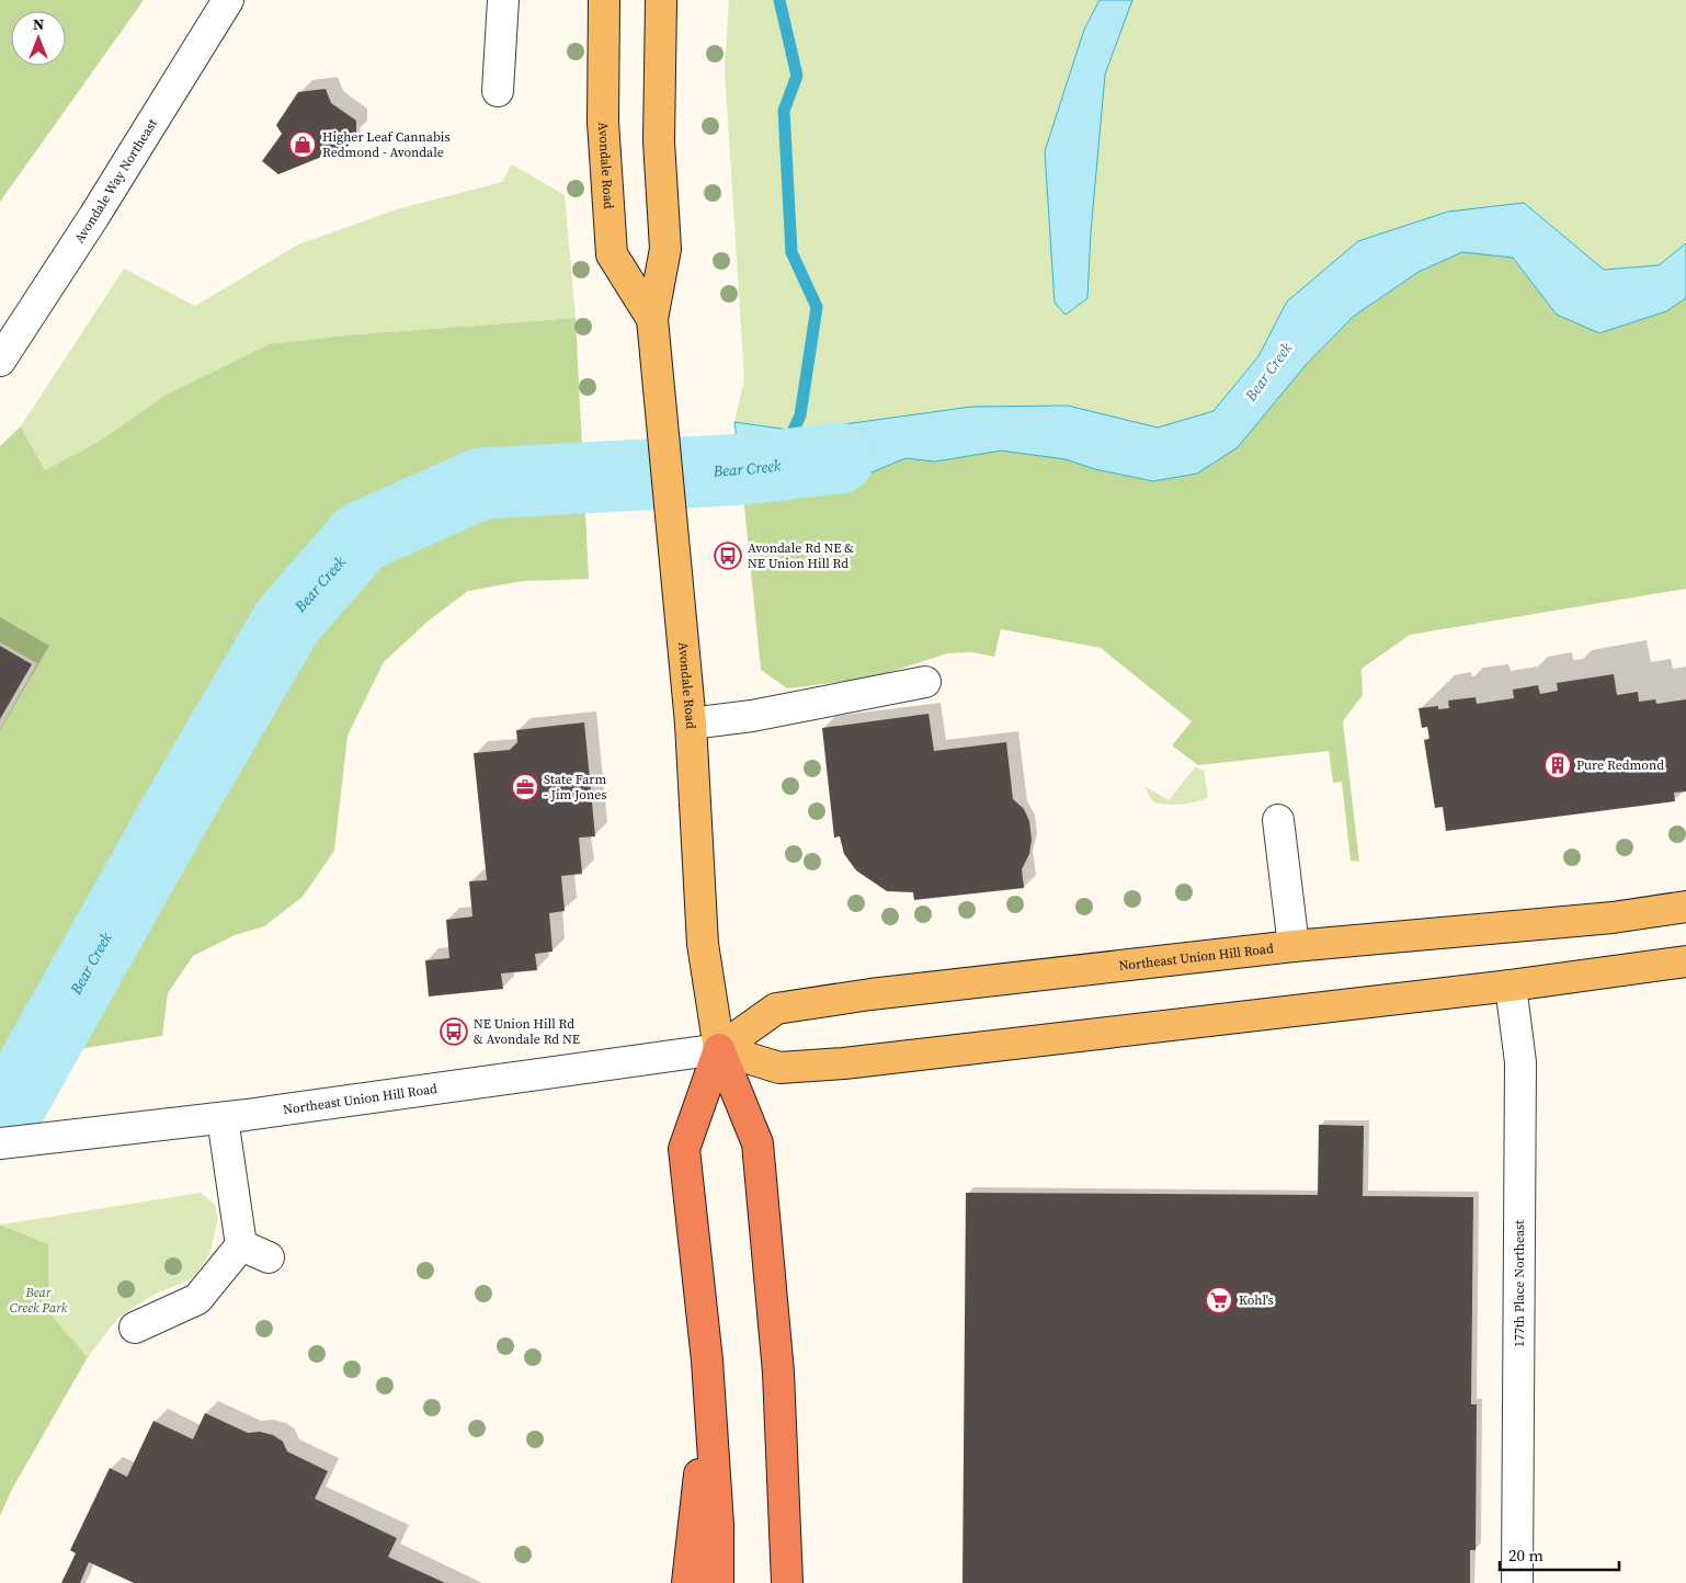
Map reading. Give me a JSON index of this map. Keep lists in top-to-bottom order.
{
  "streets": {
    "main road": ["Avondale Road", "Northeast Union Hill Road"],
    "street": ["Avondale Way Northeast", "177th Place Northeast"]
  },
  "crossings": [
    ["Avondale Road", "Northeast Union Hill Road"],
    ["Northeast Union Hill Road", "177th Place Northeast"]
  ],
  "water": ["Bear Creek"],
  "parks": ["Bear Creek Park"],
  "places": {
    "shop": ["Higher Leaf Cannabis Redmond - Avondale"],
    "bus stop": ["Avondale Rd NE & NE Union Hill Rd", "NE Union Hill Rd & Avondale Rd NE"],
    "building": ["Pure Redmond"],
    "office": ["State Farm - Jim Jones"],
    "supermarket": ["Kohl's"]
  },
  "scale_bar": "20 m",
  "north": "top"
}
